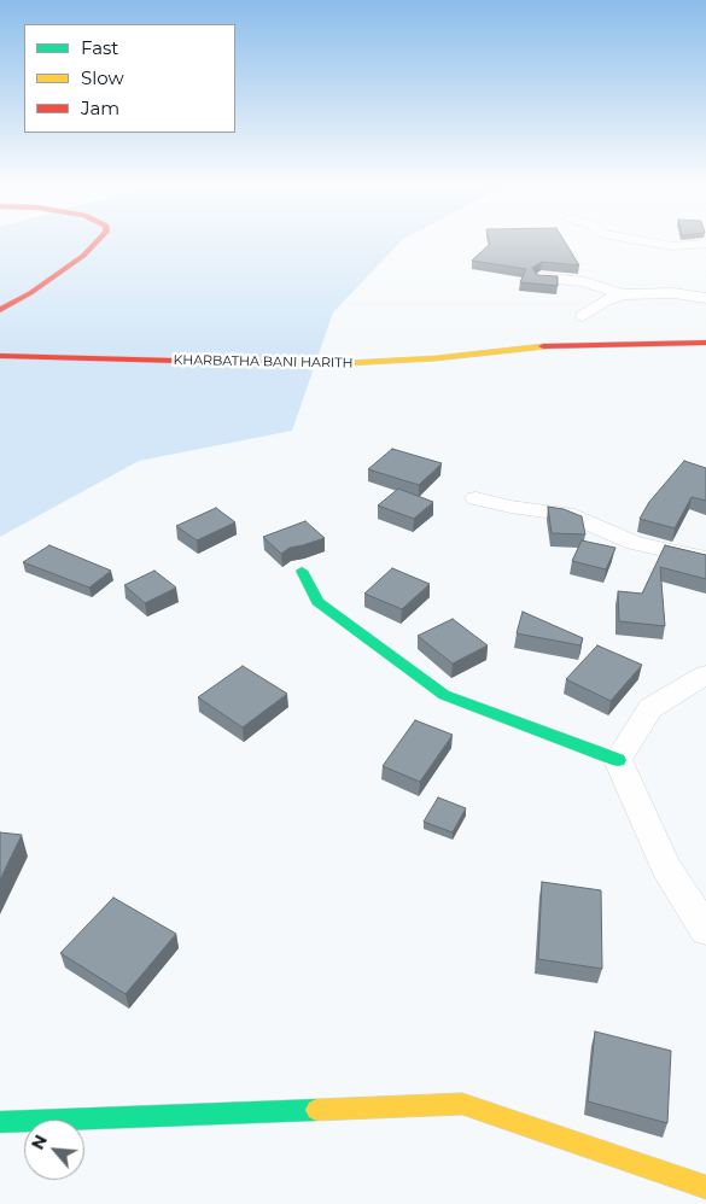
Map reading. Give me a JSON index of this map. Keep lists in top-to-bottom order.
{
  "streets": {
    "street": ["KHARBATHA BANI HARITH"]
  },
  "legend": ["Fast", "Slow", "Jam"],
  "north": "top left"
}
